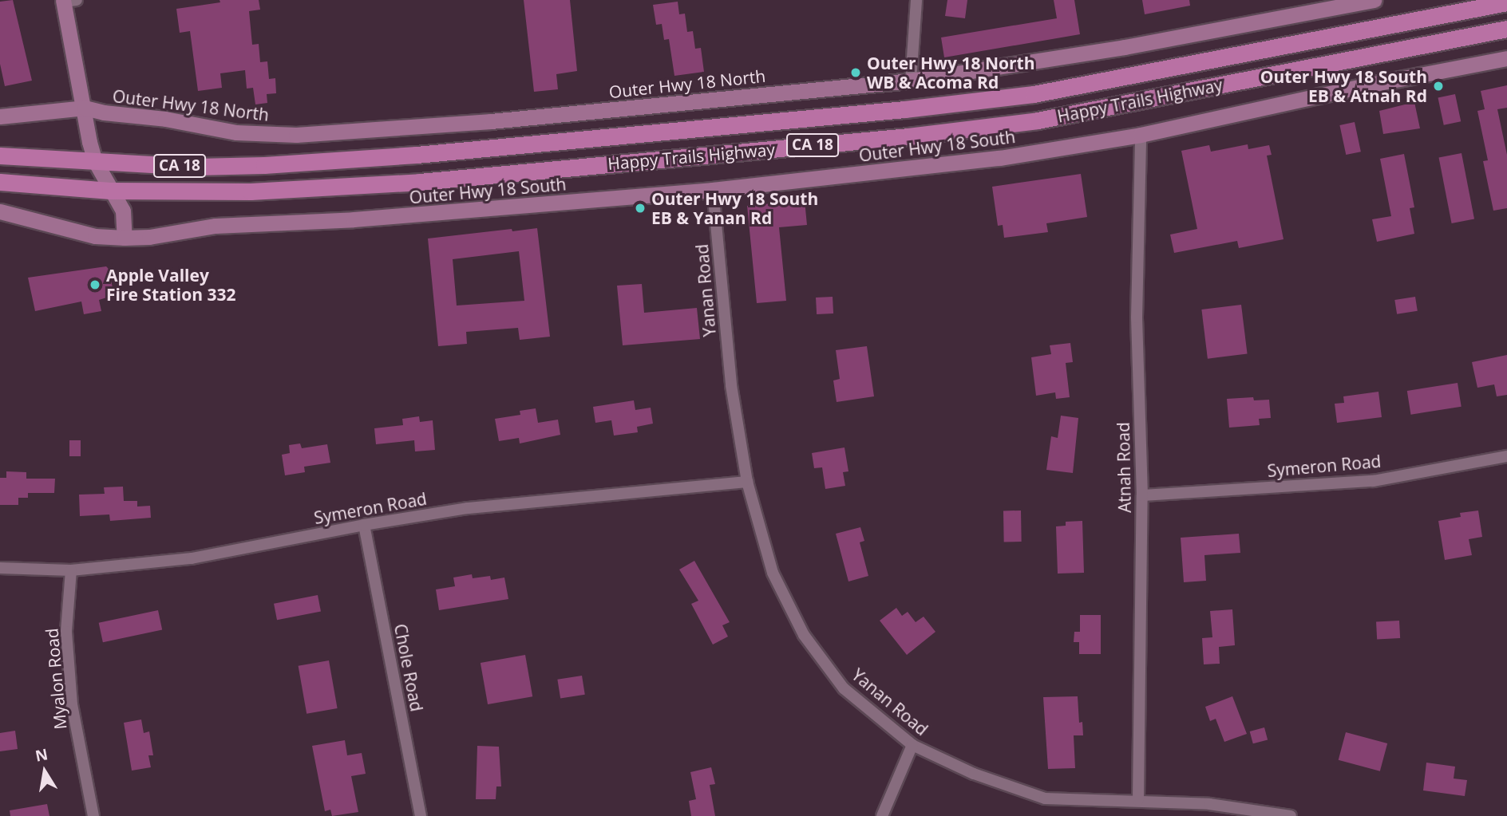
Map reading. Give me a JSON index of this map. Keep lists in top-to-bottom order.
{
  "streets": {
    "main road": ["Happy Trails Highway", "CA 18"],
    "street": [
      "Outer Hwy 18 North",
      "Outer Hwy 18 South",
      "Yanan Road",
      "Symeron Road",
      "Atnah Road",
      "Chole Road",
      "Myalon Road"
    ]
  },
  "crossings": [
    ["Outer Hwy 18 South", "Yanan Road"],
    ["Outer Hwy 18 South", "Atnah Road"],
    ["Yanan Road", "Symeron Road"],
    ["Yanan Road", "Atnah Road"],
    ["Symeron Road", "Atnah Road"],
    ["Symeron Road", "Chole Road"],
    ["Symeron Road", "Myalon Road"]
  ],
  "places": [
    "Outer Hwy 18 North WB & Acoma Rd",
    "Outer Hwy 18 South EB & Atnah Rd",
    "Outer Hwy 18 South EB & Yanan Rd",
    "Apple Valley Fire Station 332"
  ],
  "north": "top"
}
